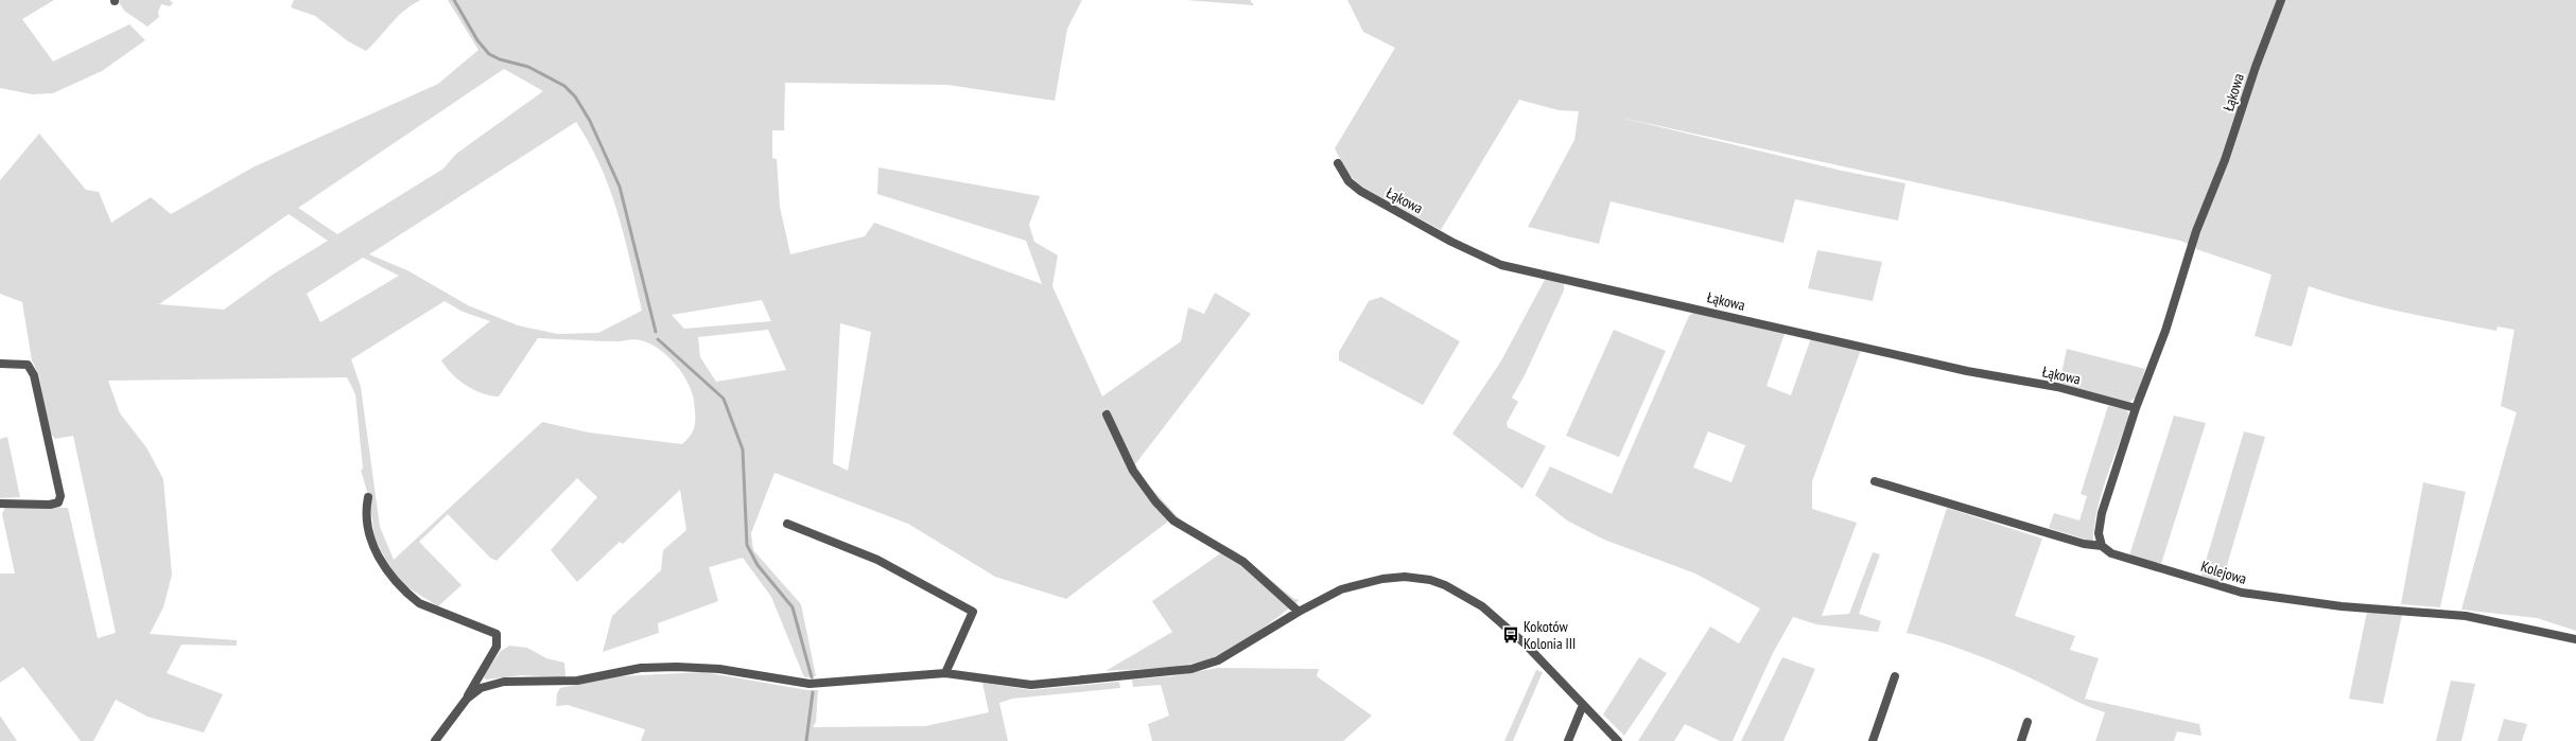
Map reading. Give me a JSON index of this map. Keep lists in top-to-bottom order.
{
  "streets": {
    "street": ["Łąkowa", "Kolejowa"]
  },
  "crossings": [
    ["Łąkowa", "Kolejowa"]
  ],
  "places": {
    "bus stop": ["Kokotów Kolonia III"]
  }
}
